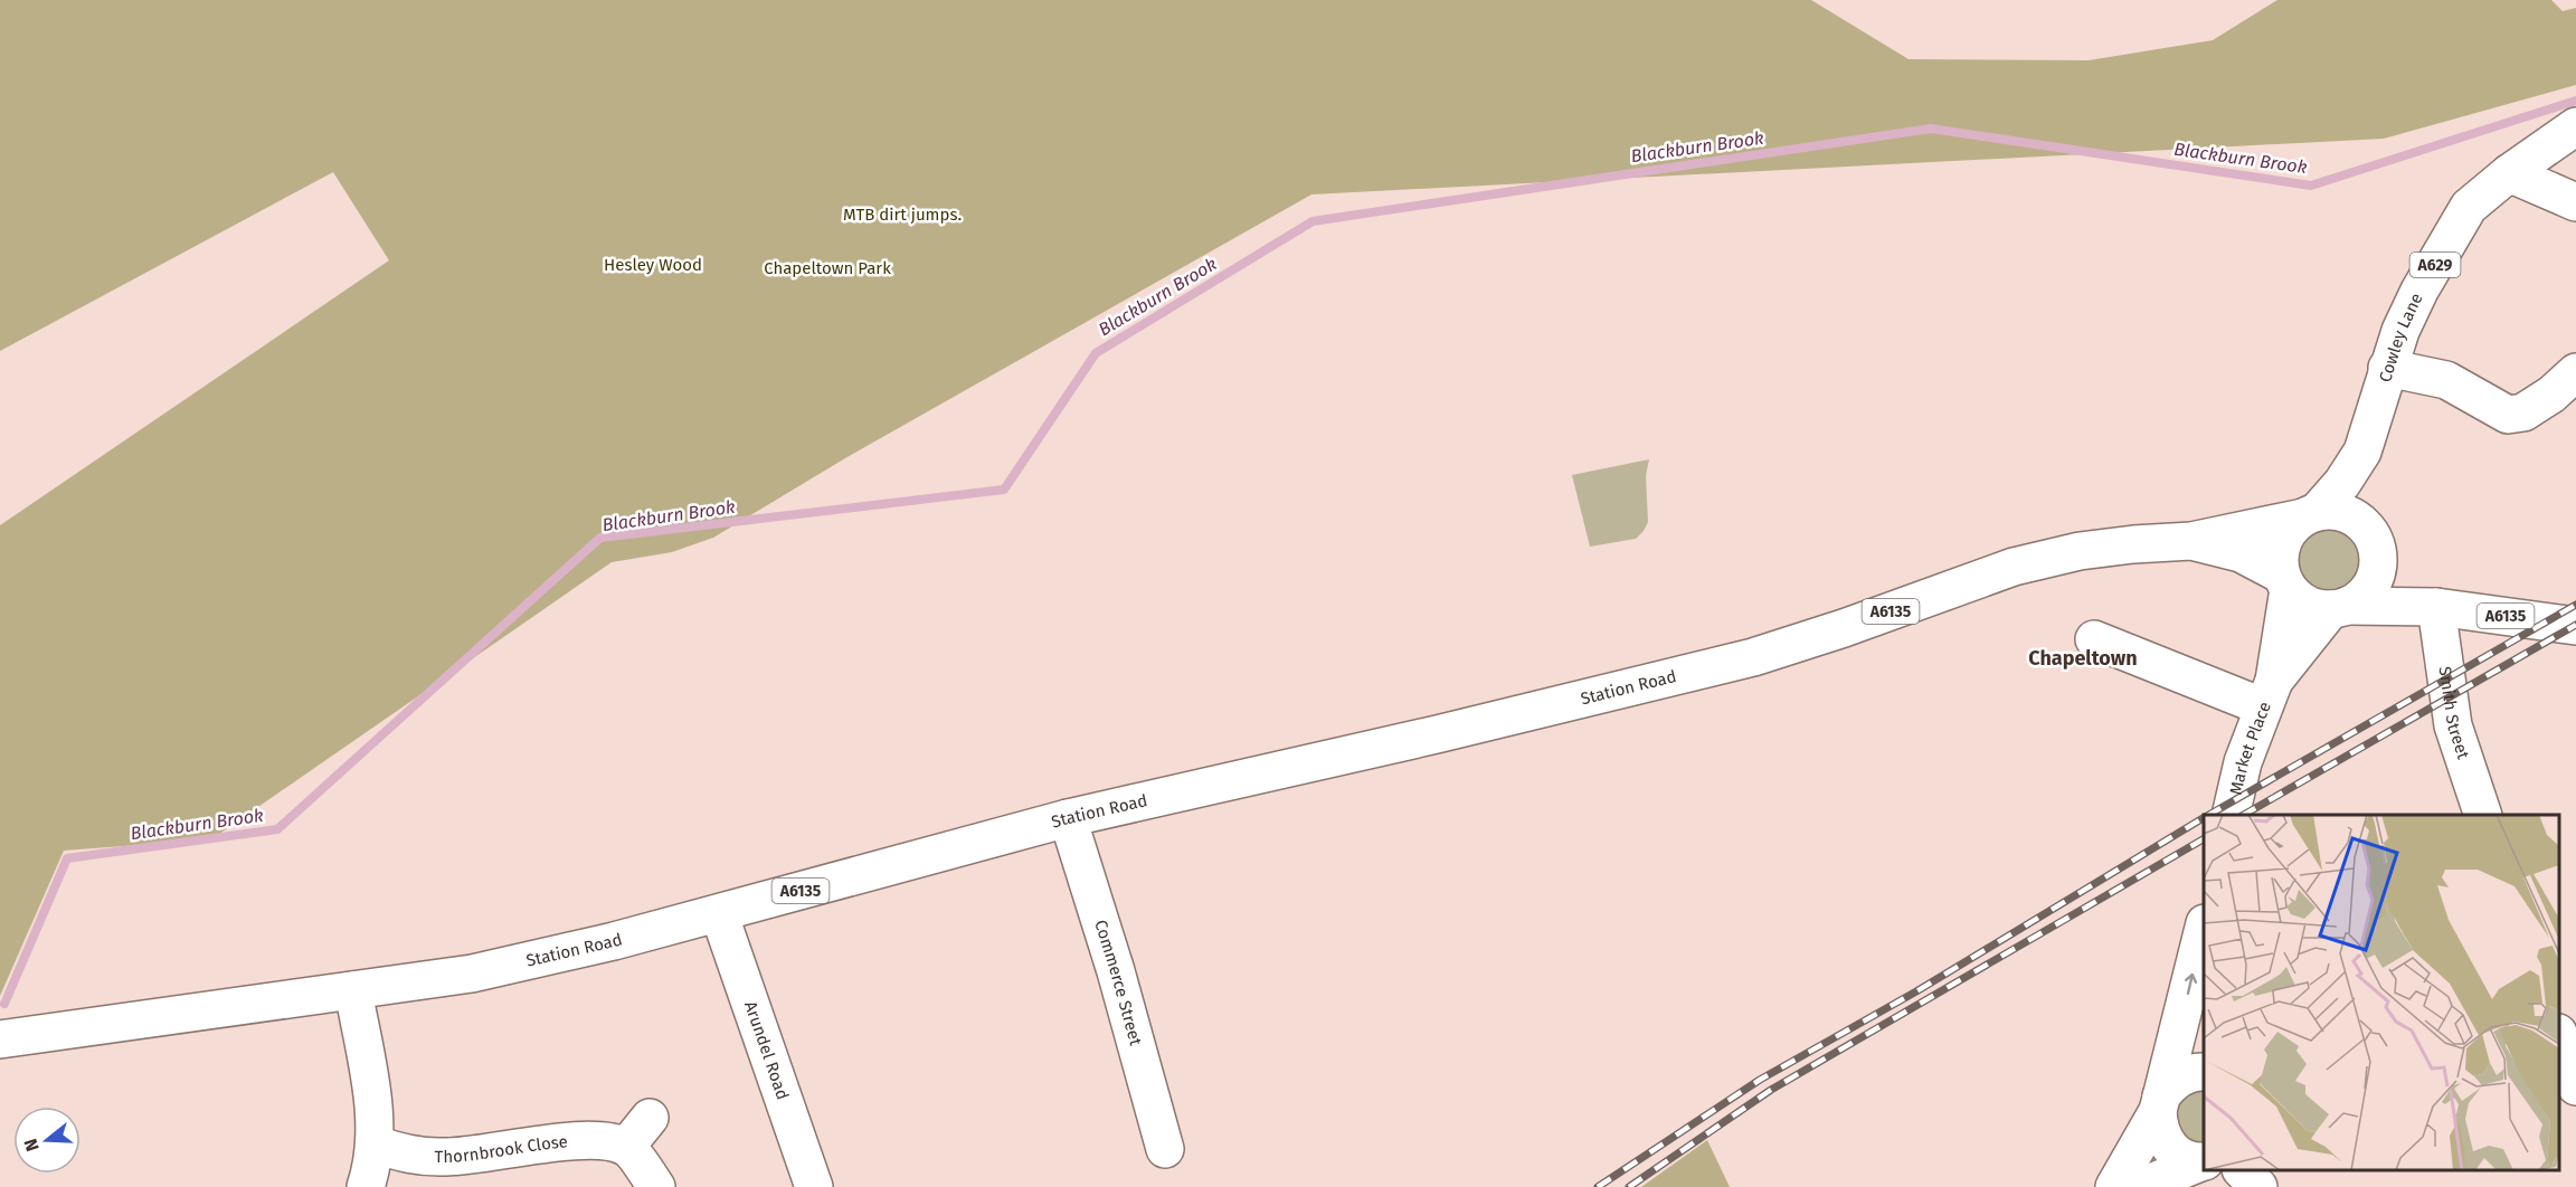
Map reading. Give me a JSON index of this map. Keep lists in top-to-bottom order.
{
  "streets": {
    "main road": [
      "A629",
      "Cowley Lane",
      "A6135",
      "Station Road",
      "Smith Street",
      "Market Place",
      "Commerce Street",
      "Arundel Road",
      "Thornbrook Close"
    ]
  },
  "crossings": [
    ["Cowley Lane", "A6135"],
    ["Cowley Lane", "Station Road"],
    ["Cowley Lane", "Market Place"],
    ["A6135", "Station Road"],
    ["A6135", "Smith Street"],
    ["A6135", "Market Place"],
    ["Station Road", "Market Place"],
    ["Station Road", "Commerce Street"],
    ["Station Road", "Arundel Road"]
  ],
  "districts": ["Chapeltown"],
  "water": ["Blackburn Brook"],
  "parks": ["MTB dirt jumps.", "Hesley Wood", "Chapeltown Park"],
  "north": "left"
}
